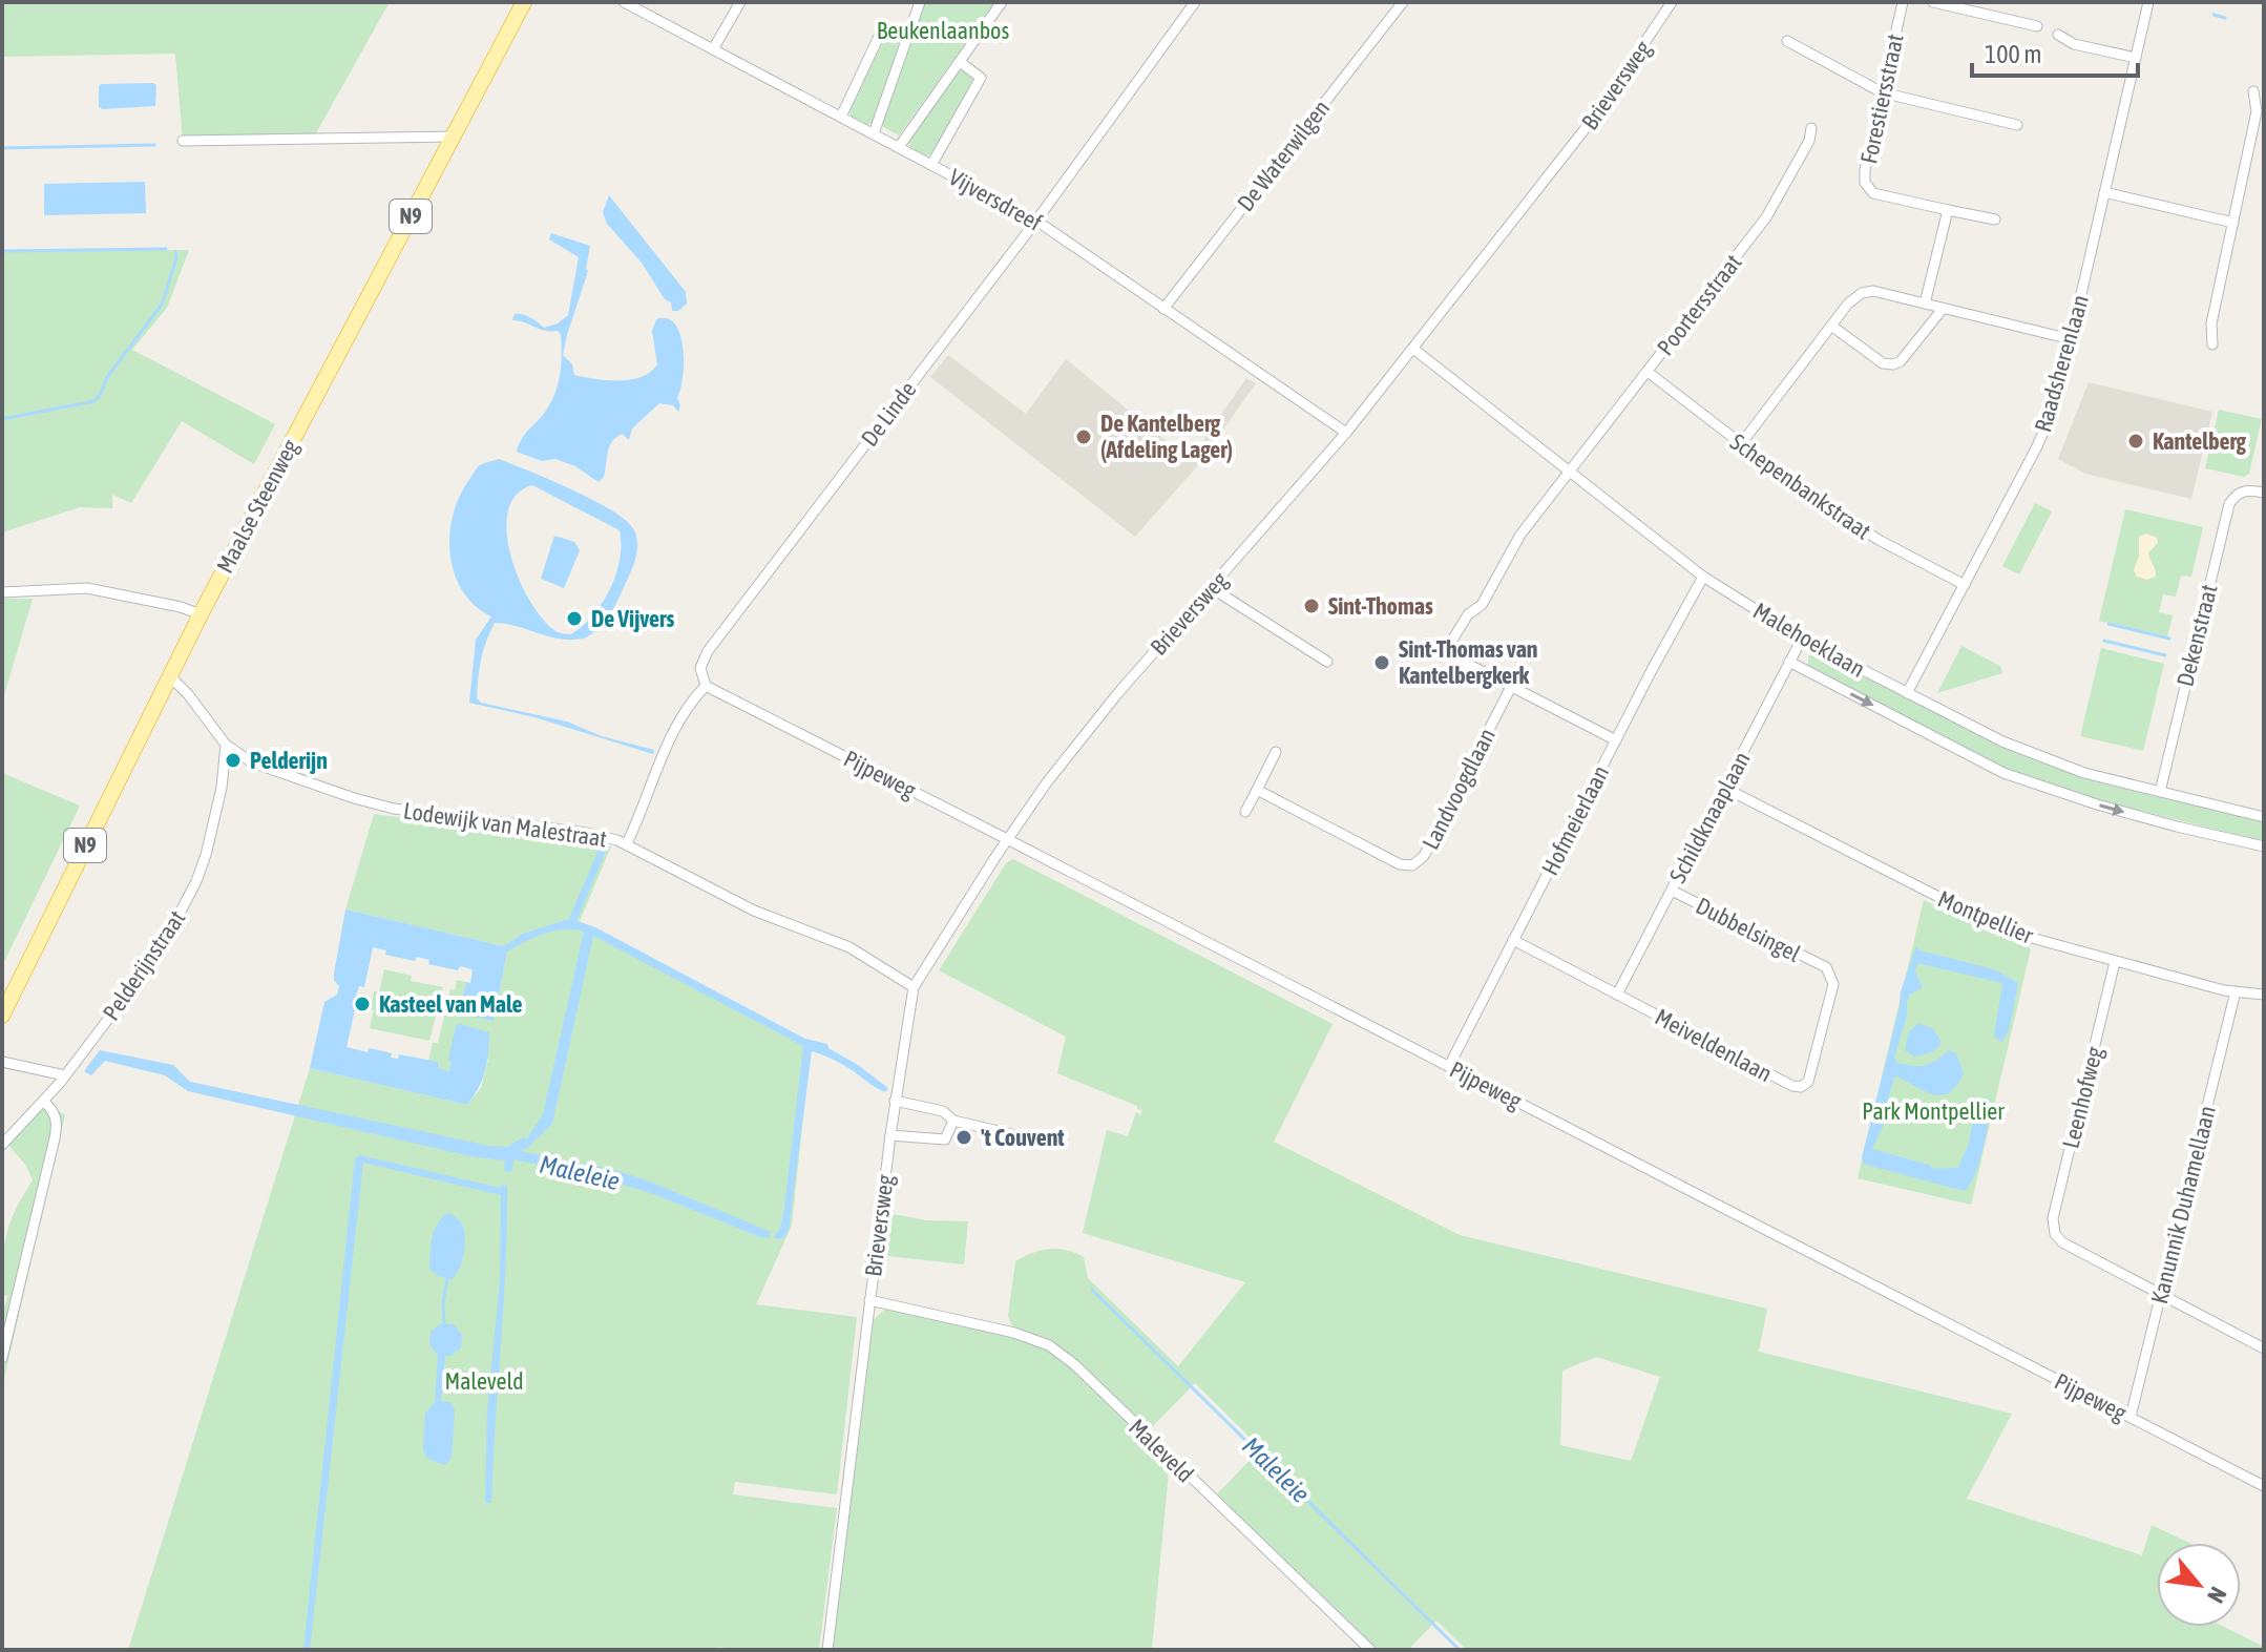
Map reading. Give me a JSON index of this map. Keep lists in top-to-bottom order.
{
  "streets": {
    "main road": ["N9", "Maalse Steenweg"],
    "street": [
      "Brieversweg",
      "Forestiersstraat",
      "De Waterwilgen",
      "Vijversdreef",
      "Poortersstraat",
      "Raadsherenlaan",
      "De Linde",
      "Schepenbankstraat",
      "Dekenstraat",
      "Malehoeklaan",
      "Pijpeweg",
      "Landvoogdlaan",
      "Schildknaaplaan",
      "Hofmeierlaan",
      "Lodewijk van Malestraat",
      "Montpellier",
      "Dubbelsingel",
      "Pelderijnstraat",
      "Meiveldenlaan",
      "Leenhofweg",
      "Kanunnik Duhamellaan",
      "Maleveld"
    ]
  },
  "crossings": [
    ["Brieversweg", "Vijversdreef"],
    ["Brieversweg", "Malehoeklaan"],
    ["Brieversweg", "Pijpeweg"],
    ["Brieversweg", "Lodewijk van Malestraat"],
    ["Brieversweg", "Maleveld"],
    ["De Waterwilgen", "Vijversdreef"],
    ["Vijversdreef", "De Linde"],
    ["Poortersstraat", "Schepenbankstraat"],
    ["Poortersstraat", "Malehoeklaan"],
    ["Poortersstraat", "Landvoogdlaan"],
    ["Raadsherenlaan", "Schepenbankstraat"],
    ["Raadsherenlaan", "Malehoeklaan"],
    ["De Linde", "Pijpeweg"],
    ["De Linde", "Lodewijk van Malestraat"],
    ["Dekenstraat", "Malehoeklaan"],
    ["Malehoeklaan", "Schildknaaplaan"],
    ["Malehoeklaan", "Hofmeierlaan"],
    ["Pijpeweg", "Hofmeierlaan"],
    ["Pijpeweg", "Kanunnik Duhamellaan"],
    ["Schildknaaplaan", "Montpellier"],
    ["Schildknaaplaan", "Dubbelsingel"],
    ["Schildknaaplaan", "Meiveldenlaan"],
    ["Hofmeierlaan", "Meiveldenlaan"],
    ["Lodewijk van Malestraat", "Pelderijnstraat"],
    ["Montpellier", "Leenhofweg"],
    ["Montpellier", "Kanunnik Duhamellaan"],
    ["Dubbelsingel", "Meiveldenlaan"],
    ["Leenhofweg", "Kanunnik Duhamellaan"]
  ],
  "water": ["Maleleie"],
  "parks": ["Beukenlaanbos", "Park Montpellier", "Maleveld"],
  "places": [
    "De Kantelberg (Afdeling Lager)",
    "Kantelberg",
    "Sint-Thomas",
    "De Vijvers",
    "Sint-Thomas van Kantelbergkerk",
    "Pelderijn",
    "Kasteel van Male",
    "'t Couvent"
  ],
  "scale_bar": "100 m",
  "north": "bottom right"
}
